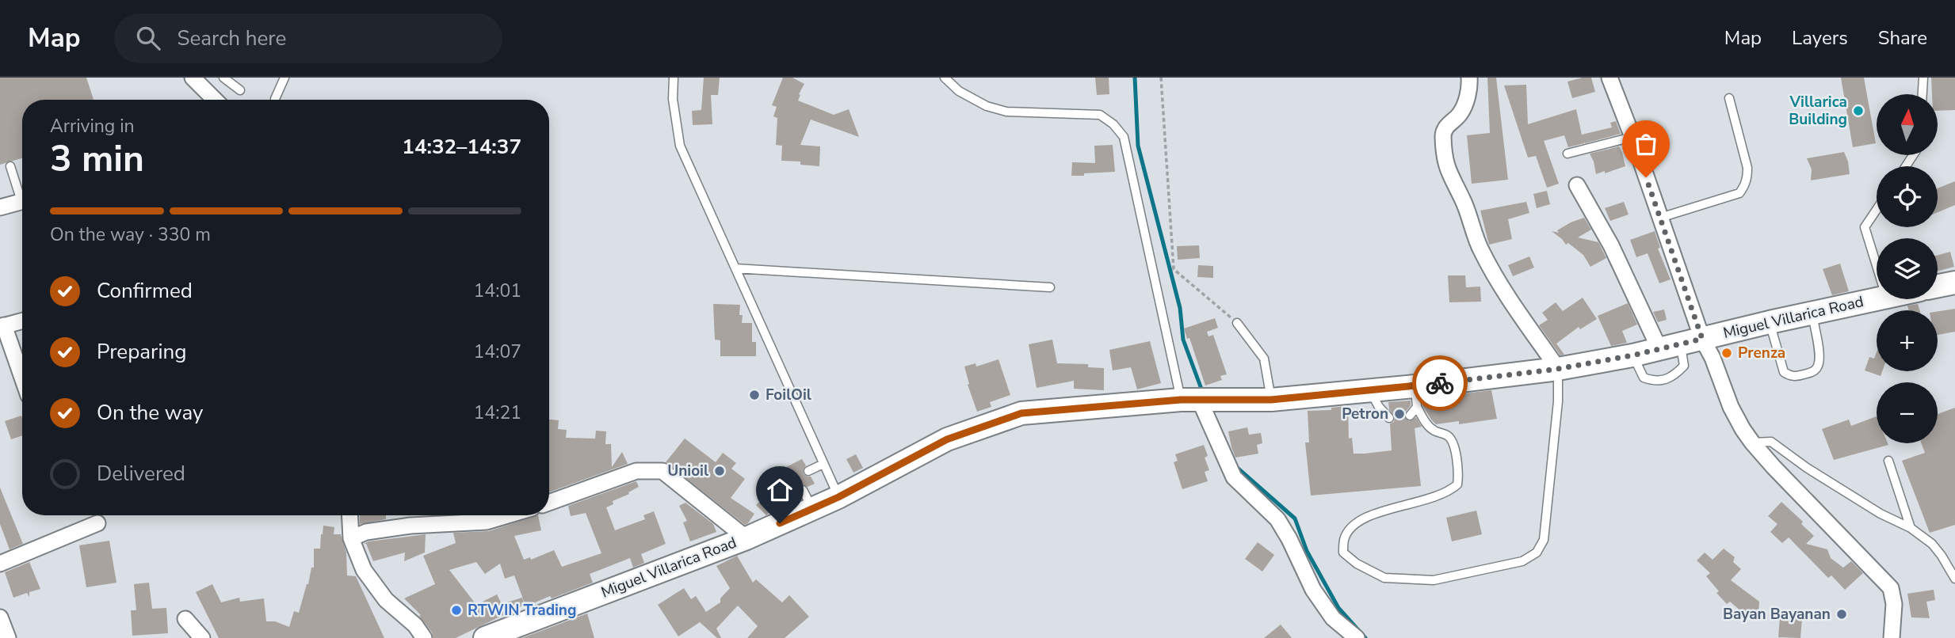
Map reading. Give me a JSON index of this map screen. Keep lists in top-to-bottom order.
{
  "streets": {
    "main road": ["Miguel Villarica Road"]
  },
  "places": [
    "Villarica Building",
    "Prenza",
    "FoilOil",
    "Petron",
    "Unioil",
    "RTWIN Trading",
    "Bayan Bayanan"
  ],
  "north": "top",
  "page": {
    "header": "Map",
    "search": "Search here",
    "nav": ["Map", "Layers", "Share"],
    "map_buttons": ["+", "−"],
    "heading": ["3 min", "Arriving in", "14:32–14:37"],
    "bar": "On the way · 330 m",
    "list": [
      ["Confirmed", "14:01"],
      ["Preparing", "14:07"],
      ["On the way", "14:21"],
      "Delivered"
    ]
  }
}
